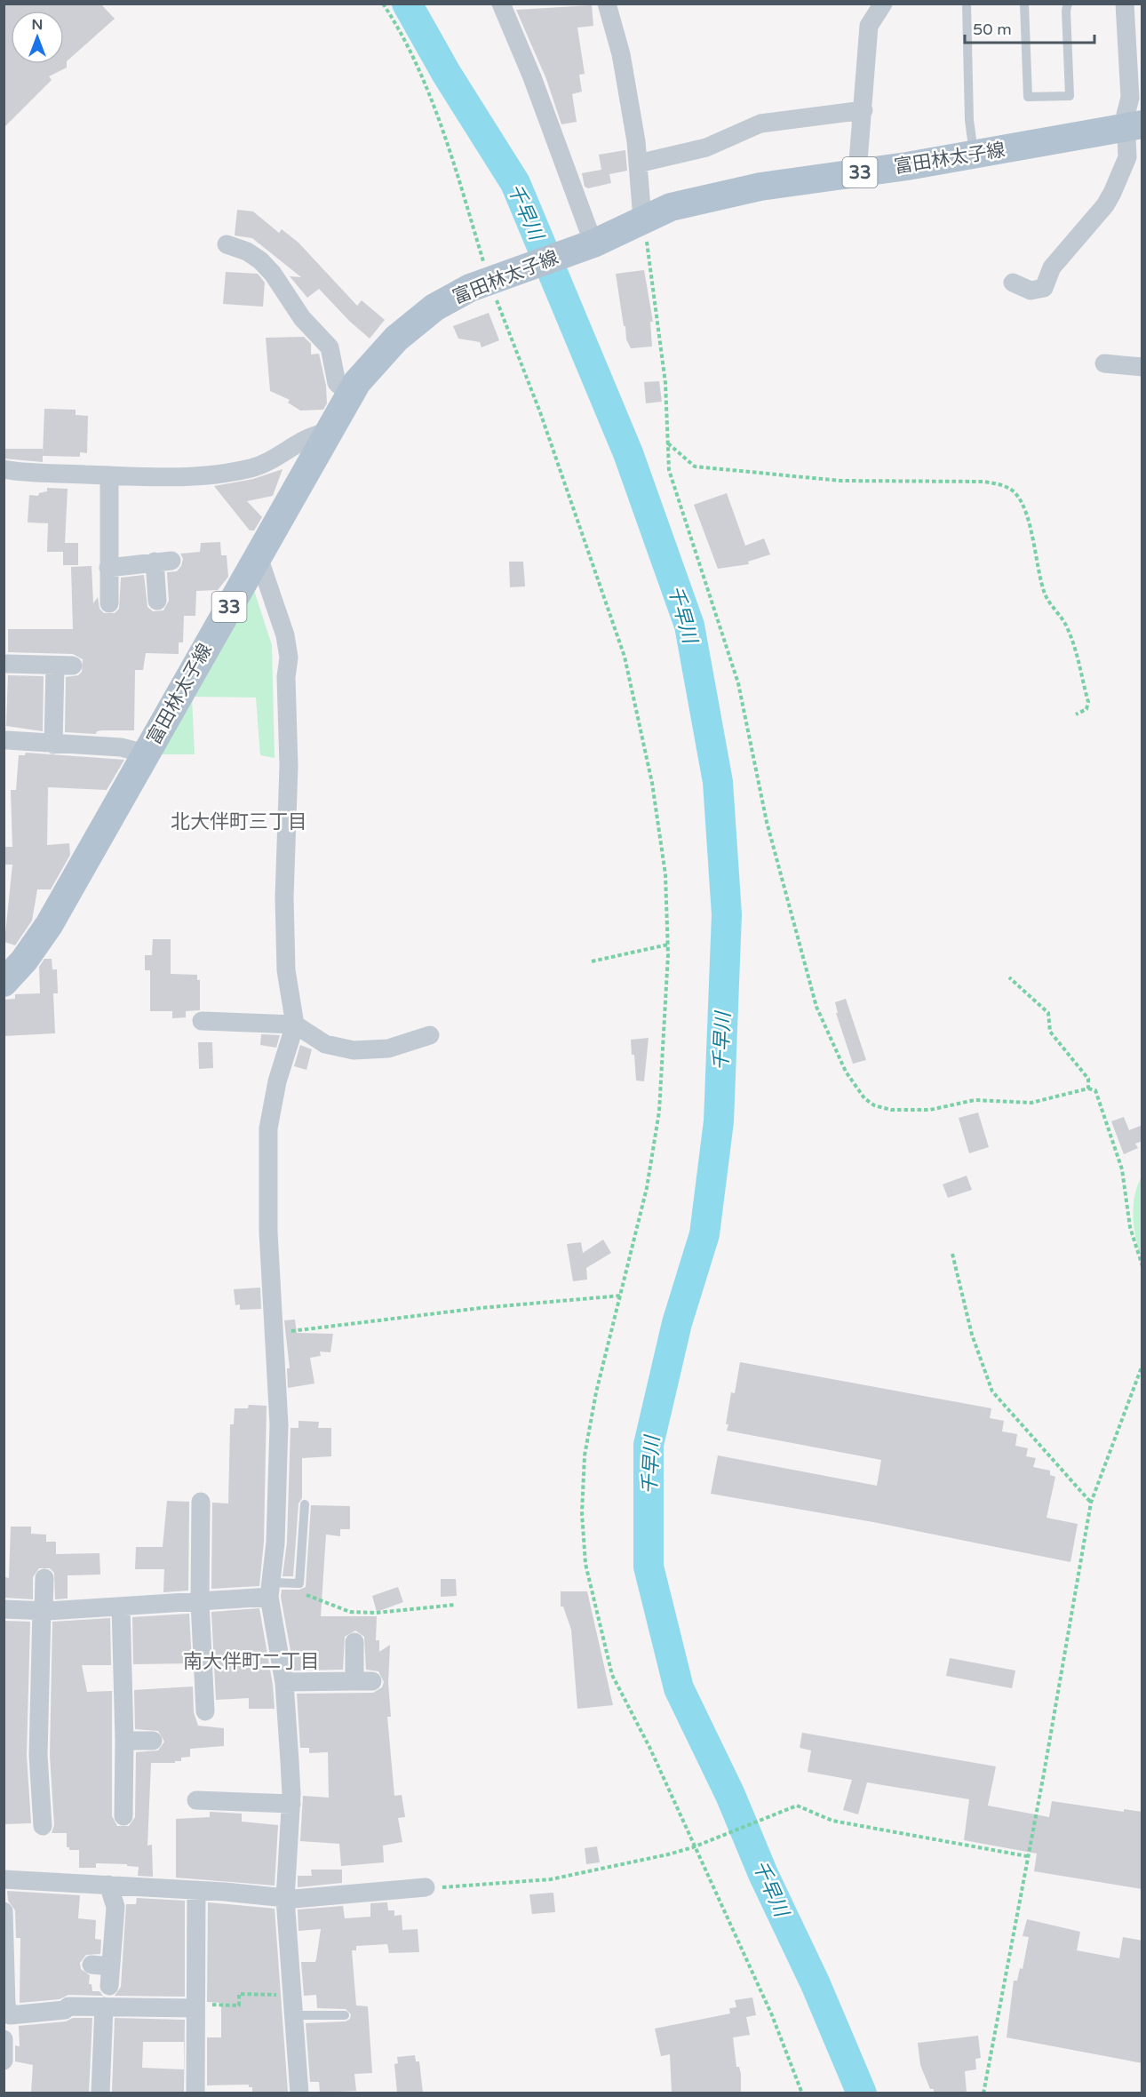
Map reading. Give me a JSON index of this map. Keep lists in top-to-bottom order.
{
  "streets": {
    "main road": ["富田林太子線", "33"]
  },
  "districts": ["北大伴町三丁目", "南大伴町二丁目"],
  "water": ["千早川"],
  "scale_bar": "50 m",
  "north": "top"
}
